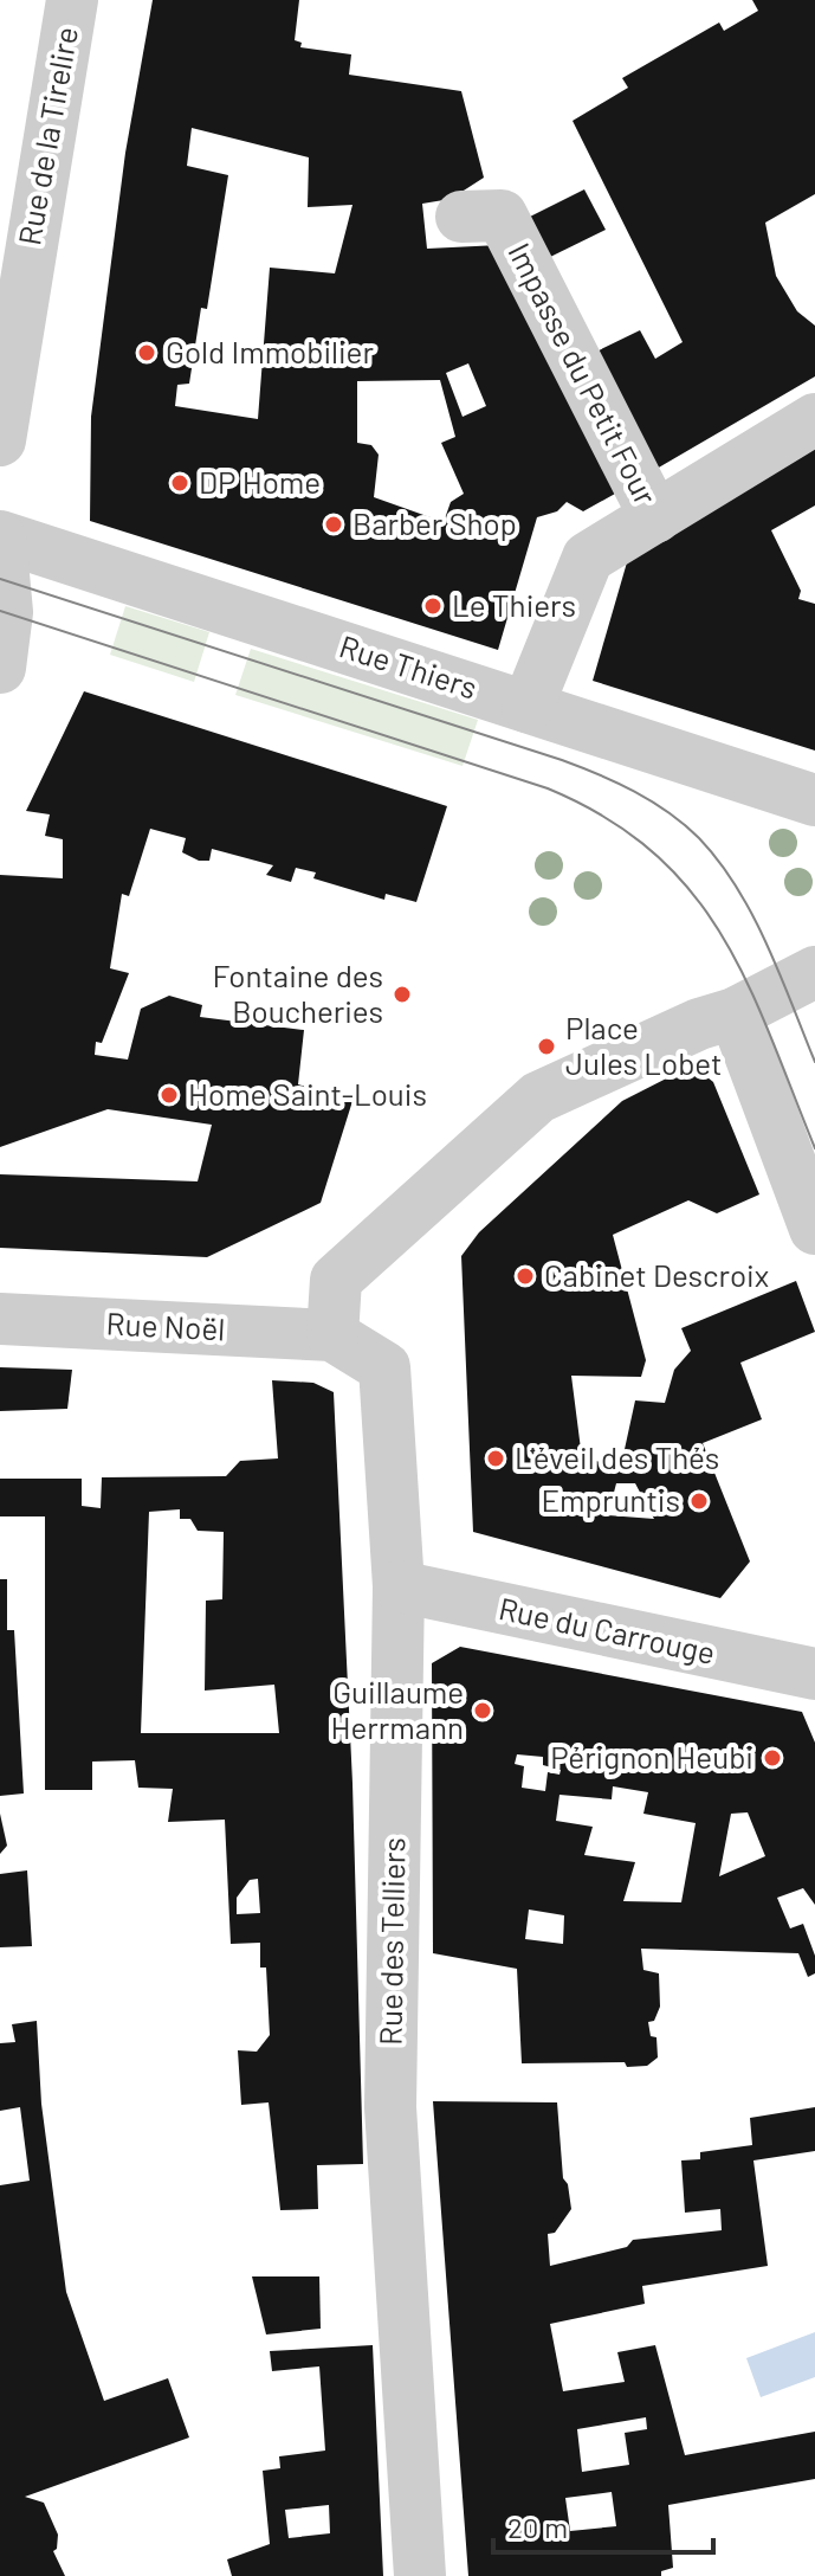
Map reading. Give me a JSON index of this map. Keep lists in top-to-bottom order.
{
  "streets": {
    "street": [
      "Rue de la Tirelire",
      "Impasse du Petit Four",
      "Rue Thiers",
      "Rue Noël",
      "Rue du Carrouge",
      "Rue des Telliers"
    ]
  },
  "crossings": [
    ["Rue Noël", "Rue des Telliers"],
    ["Rue du Carrouge", "Rue des Telliers"]
  ],
  "places": [
    "Gold Immobilier",
    "DP Home",
    "Barber Shop",
    "Le Thiers",
    "Fontaine des Boucheries",
    "Place Jules Lobet",
    "Home Saint-Louis",
    "Cabinet Descroix",
    "L'éveil des Thés",
    "Empruntis",
    "Guillaume Herrmann",
    "Pérignon Heubi"
  ],
  "scale_bar": "20 m"
}
